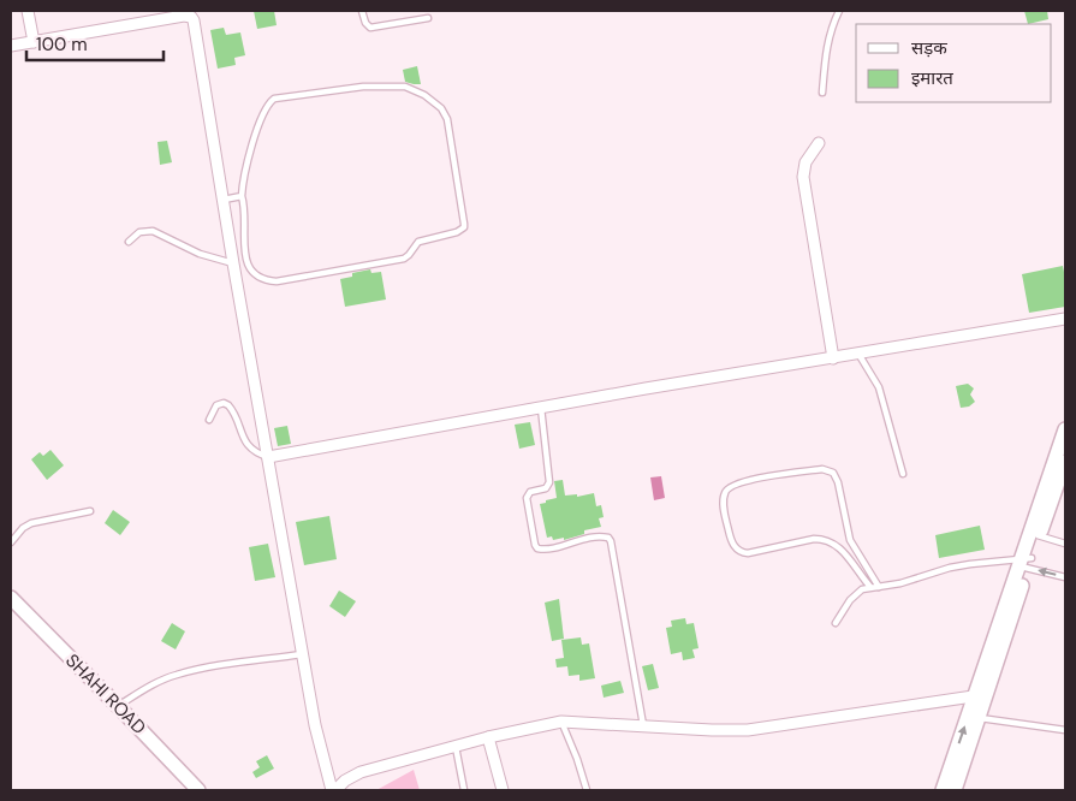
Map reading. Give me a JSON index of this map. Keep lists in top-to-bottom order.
{
  "streets": {
    "main road": ["SHAHI ROAD"]
  },
  "legend": ["सड़क", "इमारत"],
  "scale_bar": "100 m"
}
